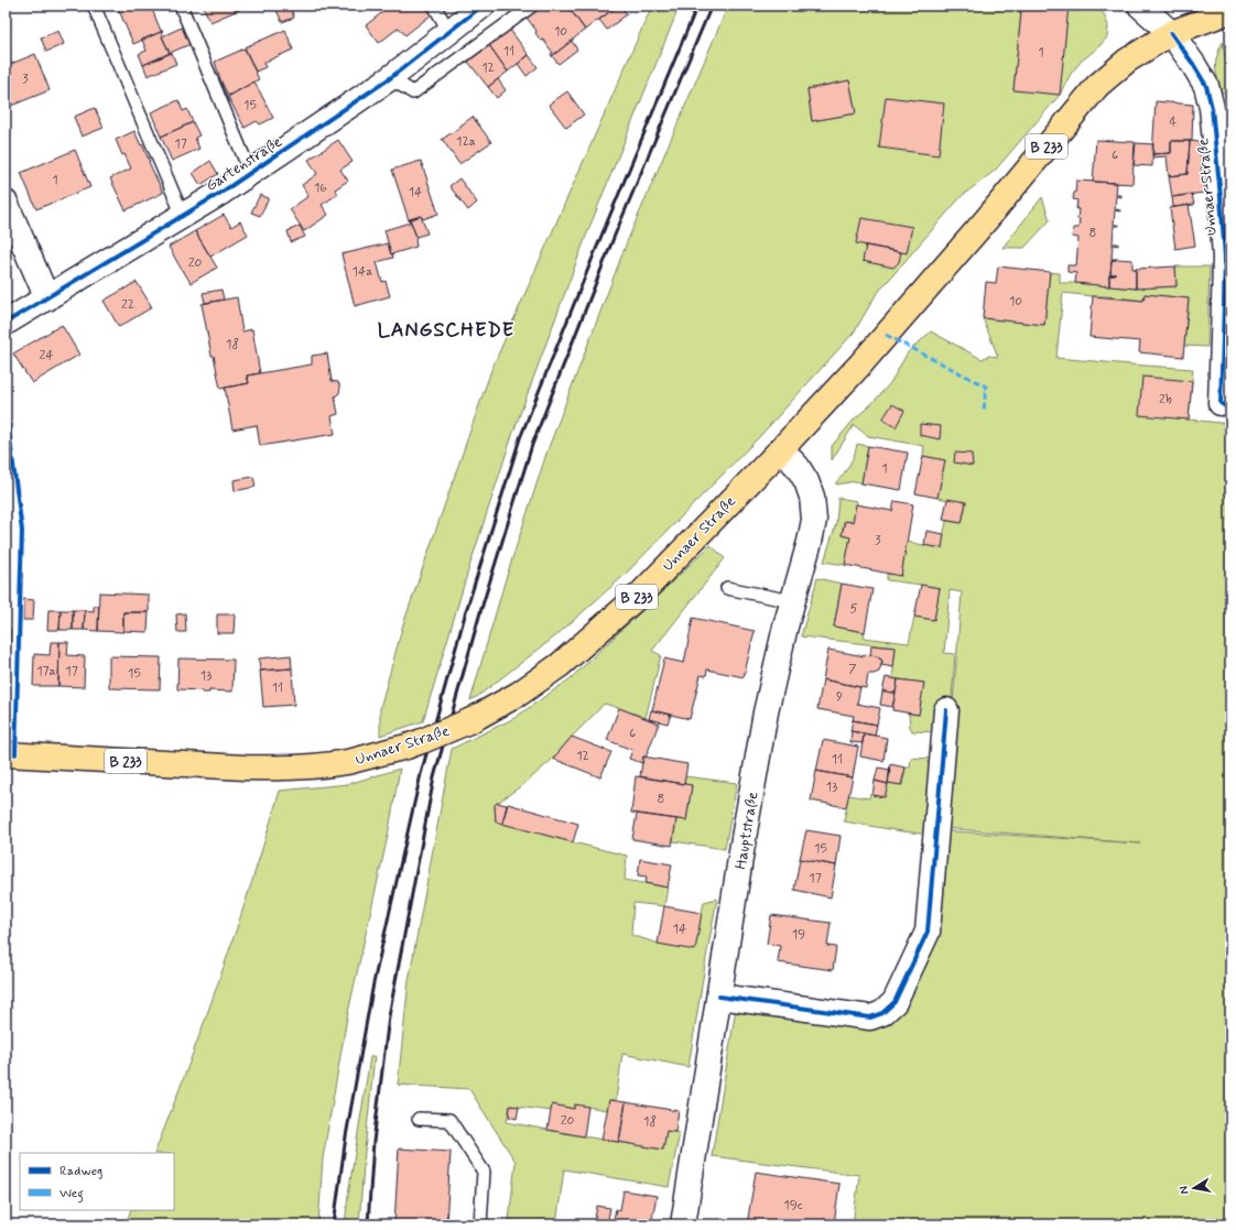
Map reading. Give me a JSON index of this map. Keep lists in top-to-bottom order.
{
  "streets": {
    "main road": ["B 233", "Unnaer Straße"],
    "street": ["Gartenstraße", "Hauptstraße"]
  },
  "crossings": [
    ["Unnaer Straße", "Hauptstraße"]
  ],
  "districts": ["LANGSCHEDE"],
  "house_numbers": [
    "10",
    "11",
    "1",
    "12",
    "3",
    "15",
    "4",
    "12a",
    "17",
    "6",
    "1",
    "16",
    "14",
    "8",
    "20",
    "14a",
    "10",
    "22",
    "18",
    "24",
    "2b",
    "1",
    "3",
    "5",
    "7",
    "17a",
    "17",
    "15",
    "13",
    "11",
    "9",
    "6",
    "12",
    "11",
    "13",
    "8",
    "15",
    "17",
    "14",
    "19",
    "20",
    "18",
    "19c"
  ],
  "legend": ["Radweg", "Weg"],
  "north": "left"
}
